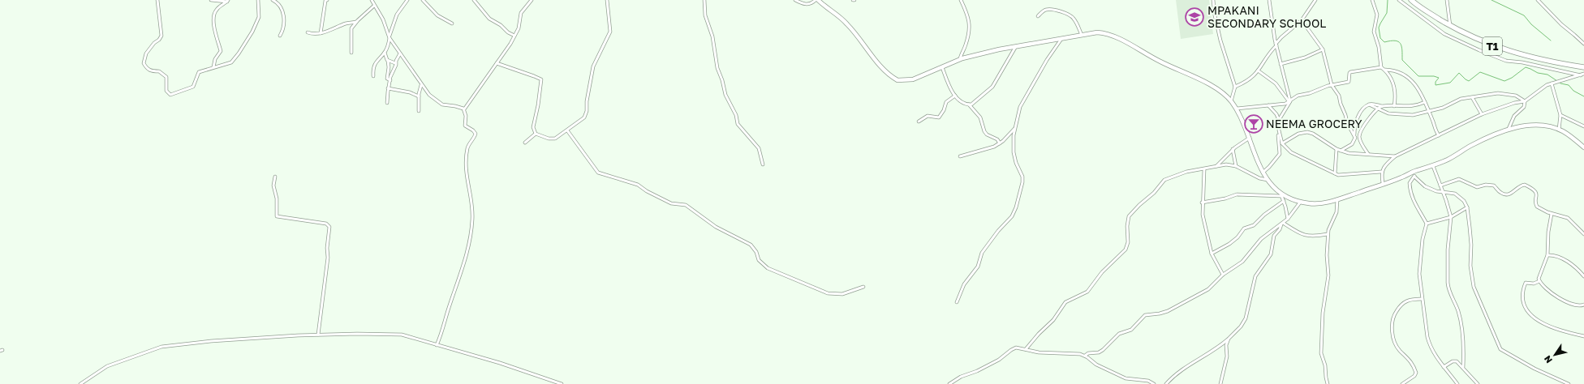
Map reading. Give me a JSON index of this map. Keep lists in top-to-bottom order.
{
  "streets": {
    "highway": ["T1"]
  },
  "places": {
    "school or university": ["MPAKANI SECONDARY SCHOOL"],
    "bar": ["NEEMA GROCERY"]
  },
  "north": "bottom left"
}
